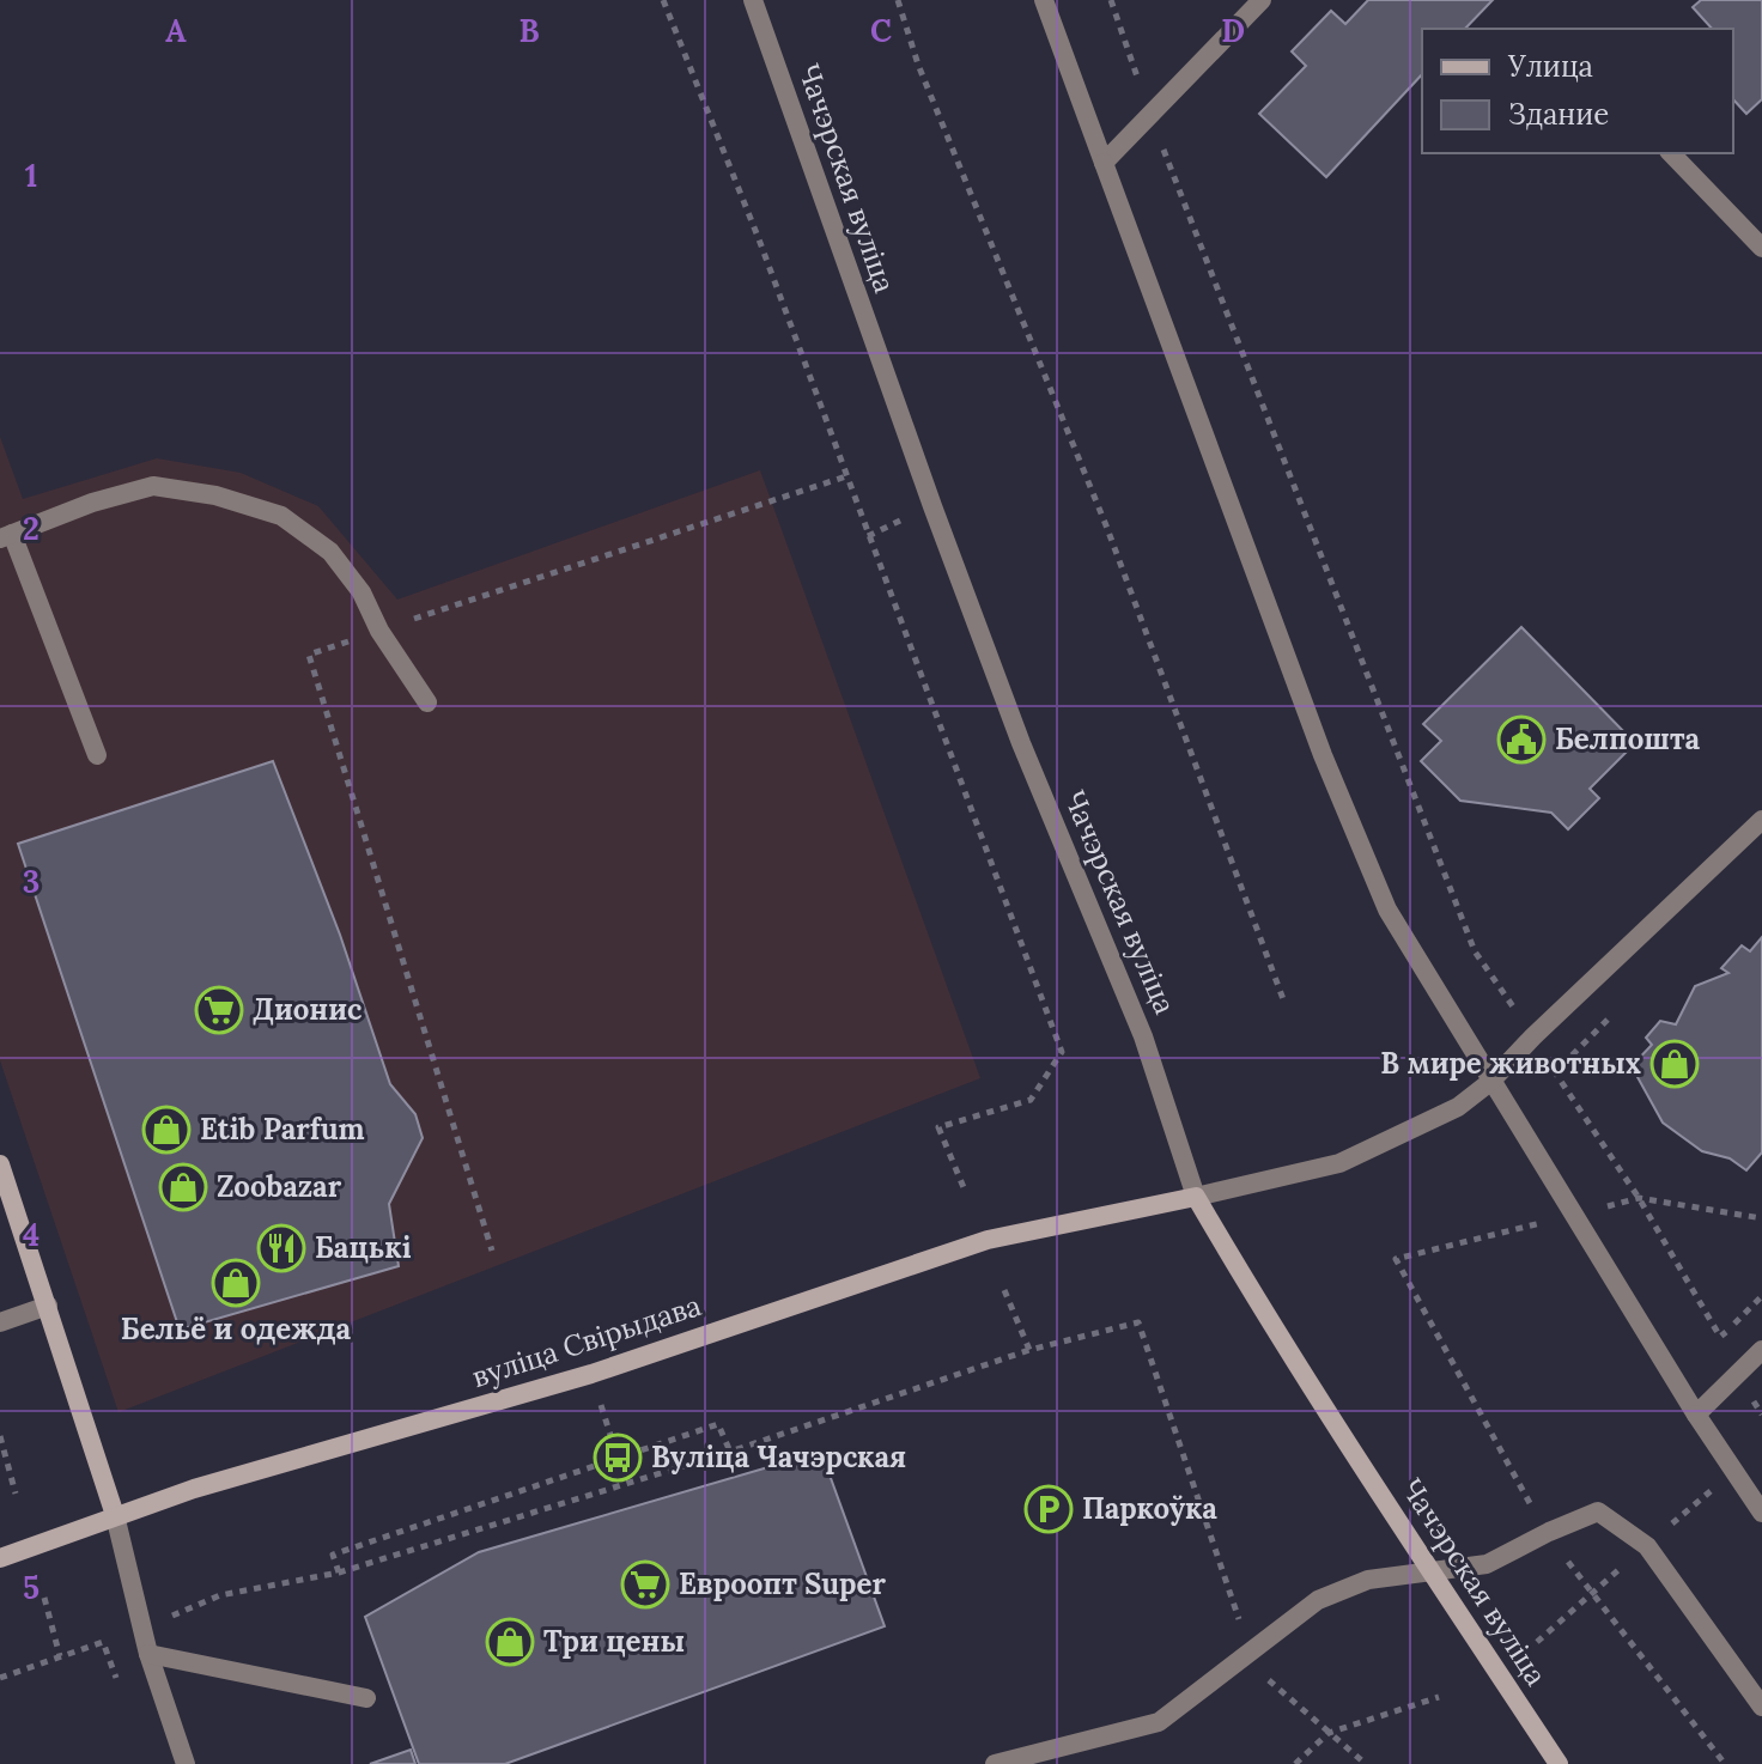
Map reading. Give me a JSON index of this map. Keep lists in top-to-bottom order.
{
  "streets": {
    "main road": ["Чачэрская вуліца", "вуліца Свірыдава"]
  },
  "crossings": [
    ["Чачэрская вуліца", "вуліца Свірыдава"]
  ],
  "places": {
    "public building": ["Белпошта"],
    "supermarket": ["Дионис", "Евроопт Super"],
    "shop": [
      "В мире животных",
      "Etib Parfum",
      "Zoobazar",
      "Бельё и одежда",
      "Три цены"
    ],
    "restaurant": ["Бацькі"],
    "bus stop": ["Вуліца Чачэрская"],
    "parking": ["Паркоўка"]
  },
  "legend": ["Улица", "Здание"],
  "grid": {
    "columns": [
      "A",
      "B",
      "C",
      "D"
    ],
    "rows": [
      "1",
      "2",
      "3",
      "4",
      "5"
    ]
  }
}
